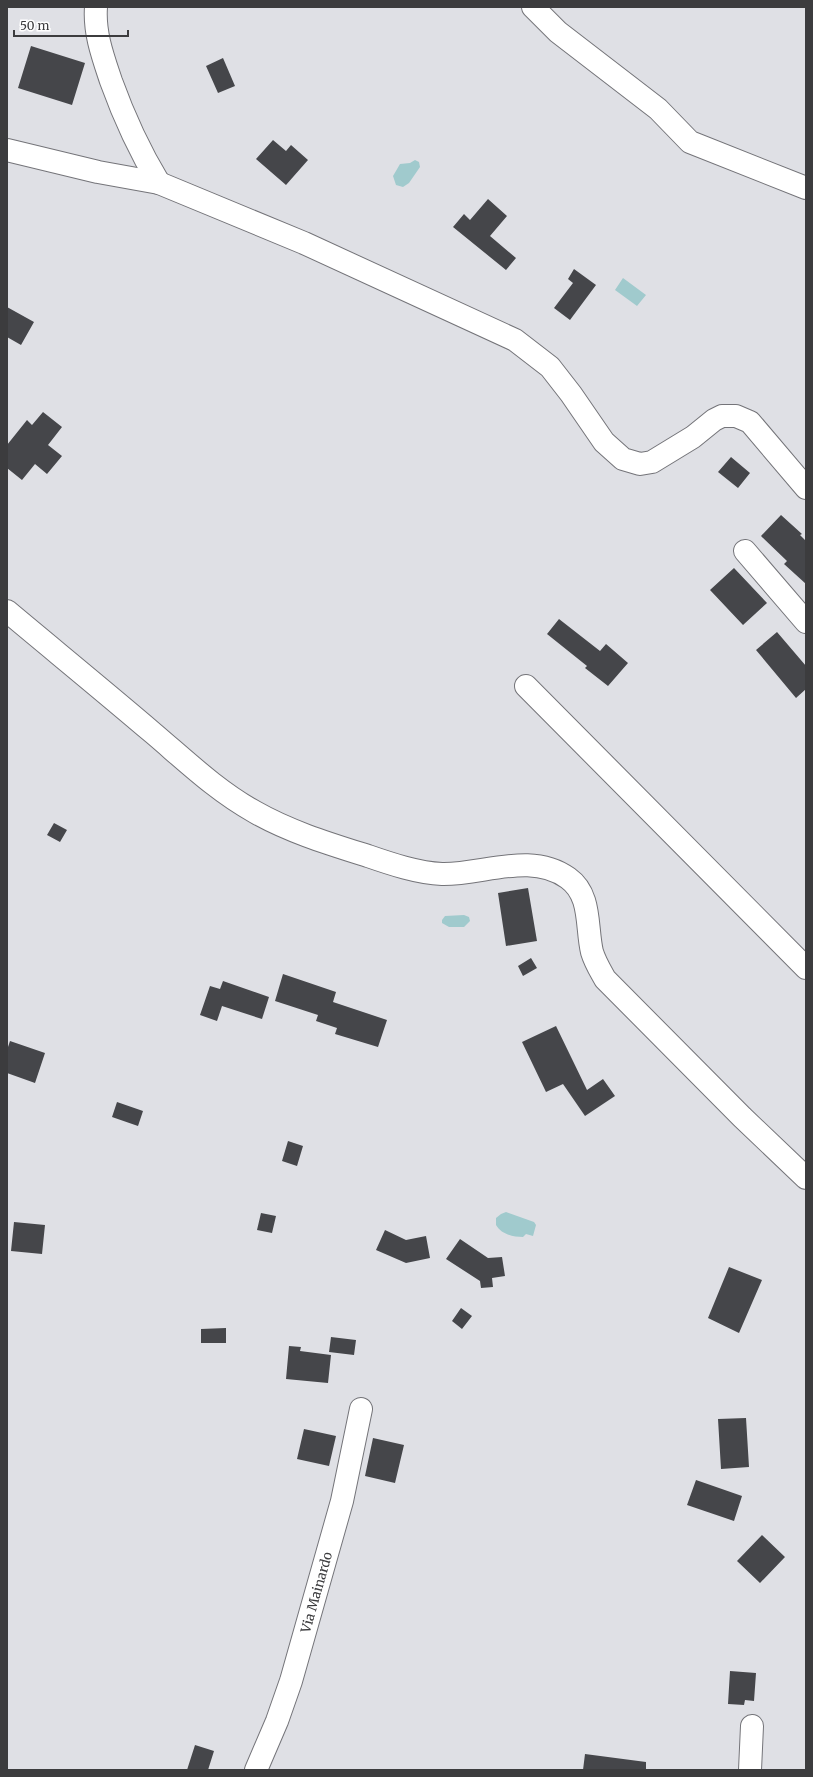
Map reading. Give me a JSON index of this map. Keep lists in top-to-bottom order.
{
  "streets": {
    "street": ["Via Mainardo"]
  },
  "scale_bar": "50 m"
}
